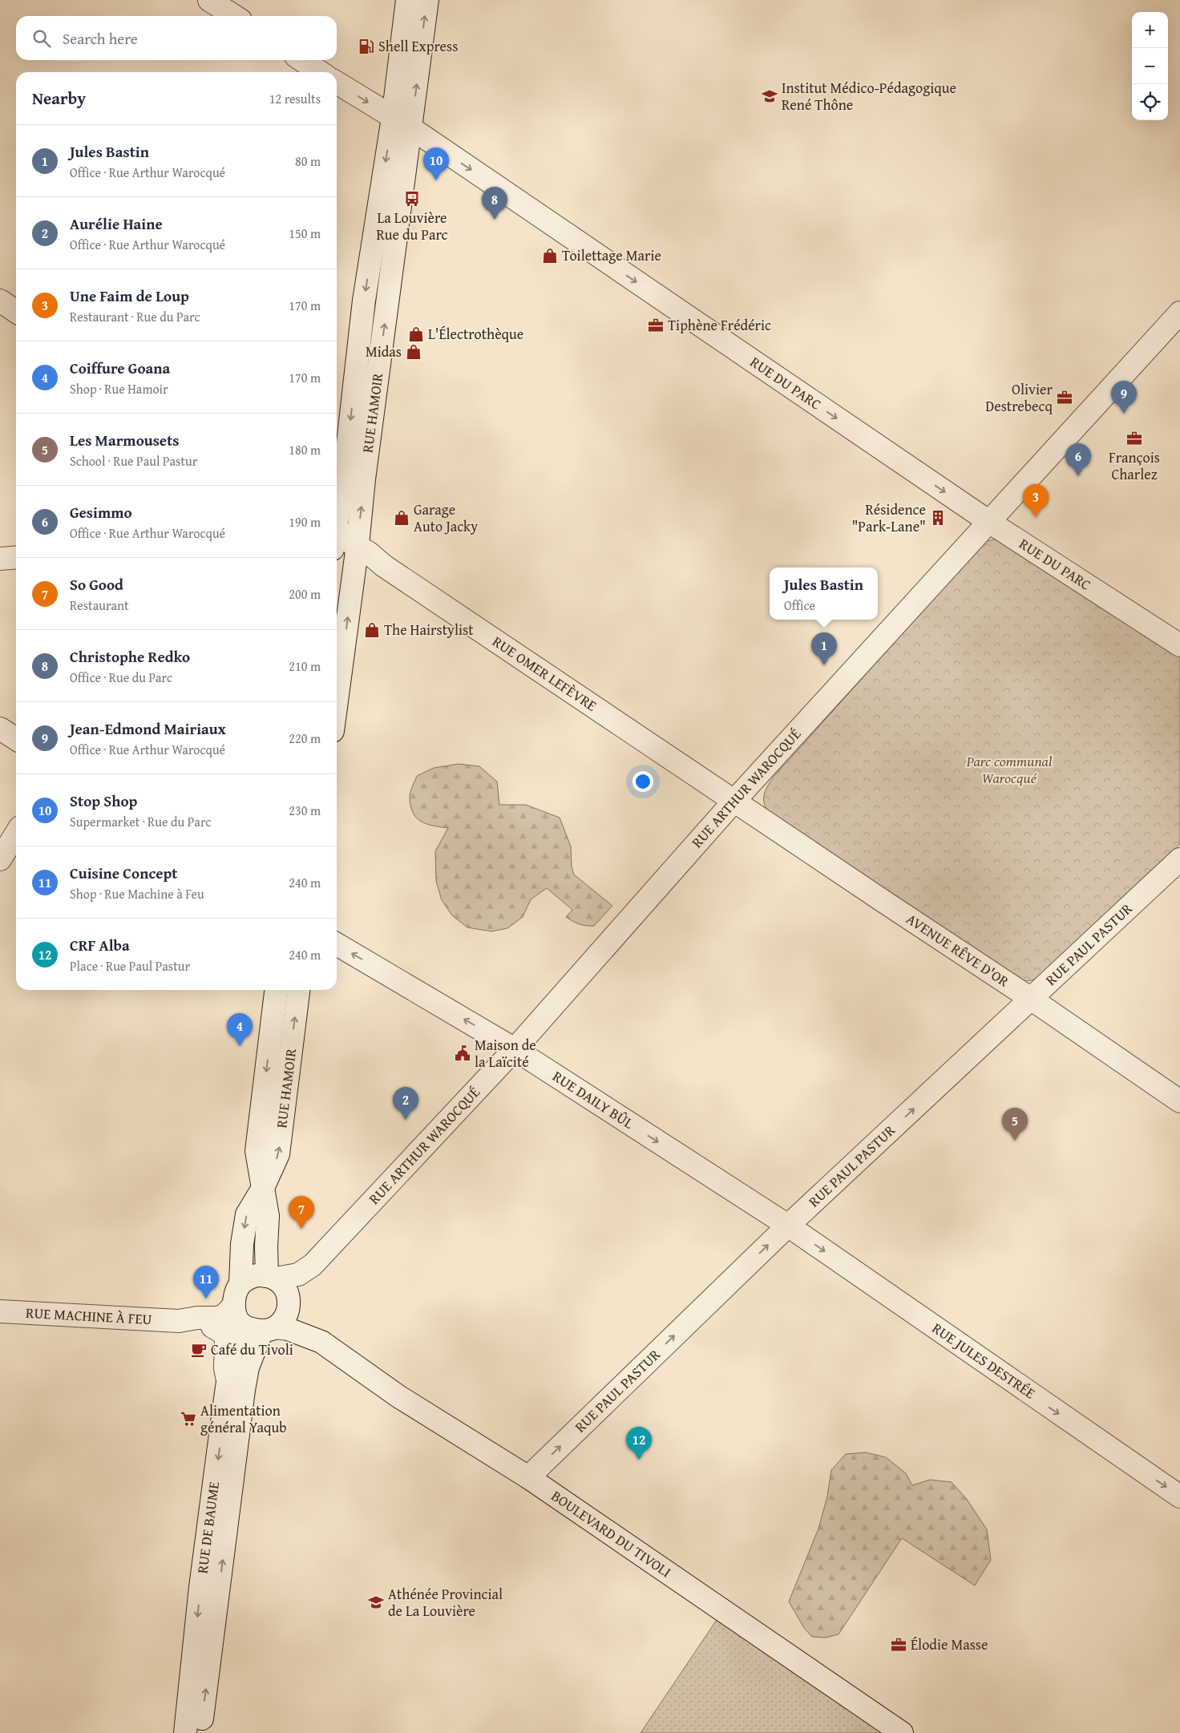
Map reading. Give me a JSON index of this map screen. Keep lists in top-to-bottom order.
{
  "streets": {
    "street": [
      "RUE DU PARC",
      "RUE HAMOIR",
      "RUE OMER LEFÈVRE",
      "RUE ARTHUR WAROCQUÉ",
      "RUE PAUL PASTUR",
      "AVENUE RÊVE D'OR",
      "RUE DAILY BÛL",
      "RUE MACHINE À FEU",
      "RUE JULES DESTRÉE",
      "RUE DE BAUME",
      "BOULEVARD DU TIVOLI"
    ]
  },
  "crossings": [
    ["RUE DU PARC", "RUE HAMOIR"],
    ["RUE DU PARC", "RUE ARTHUR WAROCQUÉ"],
    ["RUE HAMOIR", "RUE OMER LEFÈVRE"],
    ["RUE HAMOIR", "RUE ARTHUR WAROCQUÉ"],
    ["RUE HAMOIR", "RUE MACHINE À FEU"],
    ["RUE HAMOIR", "RUE DE BAUME"],
    ["RUE HAMOIR", "BOULEVARD DU TIVOLI"],
    ["RUE OMER LEFÈVRE", "RUE ARTHUR WAROCQUÉ"],
    ["RUE OMER LEFÈVRE", "AVENUE RÊVE D'OR"],
    ["RUE ARTHUR WAROCQUÉ", "AVENUE RÊVE D'OR"],
    ["RUE ARTHUR WAROCQUÉ", "RUE DAILY BÛL"],
    ["RUE ARTHUR WAROCQUÉ", "RUE MACHINE À FEU"],
    ["RUE ARTHUR WAROCQUÉ", "RUE DE BAUME"],
    ["RUE ARTHUR WAROCQUÉ", "BOULEVARD DU TIVOLI"],
    ["RUE PAUL PASTUR", "AVENUE RÊVE D'OR"],
    ["RUE PAUL PASTUR", "RUE DAILY BÛL"],
    ["RUE PAUL PASTUR", "RUE JULES DESTRÉE"],
    ["RUE PAUL PASTUR", "BOULEVARD DU TIVOLI"],
    ["RUE DAILY BÛL", "RUE JULES DESTRÉE"],
    ["RUE MACHINE À FEU", "RUE DE BAUME"],
    ["RUE MACHINE À FEU", "BOULEVARD DU TIVOLI"],
    ["RUE DE BAUME", "BOULEVARD DU TIVOLI"]
  ],
  "one_way": ["RUE DU PARC", "RUE PAUL PASTUR", "RUE JULES DESTRÉE"],
  "parks": ["Parc communal Warocqué"],
  "places": {
    "fuel station": ["Shell Express"],
    "school or university": ["Institut Médico-Pédagogique René Thône", "Athénée Provincial de La Louvière"],
    "bus stop": ["La Louvière Rue du Parc"],
    "shop": [
      "Toilettage Marie",
      "L'Électrothèque",
      "Midas",
      "Garage Auto Jacky",
      "The Hairstylist"
    ],
    "office": [
      "Tiphène Frédéric",
      "Olivier Destrebecq",
      "François Charlez",
      "Élodie Masse"
    ],
    "building": ["Résidence \"Park-Lane\""],
    "public building": ["Maison de la Laïcité"],
    "cafe": ["Café du Tivoli"],
    "supermarket": ["Alimentation général Yaqub"]
  },
  "page": {
    "map_buttons": ["+", "−"],
    "search": "Search here",
    "heading": ["Nearby", "12 results"],
    "list": [
      {
        "mark": "1",
        "name": "Jules Bastin",
        "note": "Office · Rue Arthur Warocqué",
        "value": "80 m"
      },
      {
        "mark": "2",
        "name": "Aurélie Haine",
        "note": "Office · Rue Arthur Warocqué",
        "value": "150 m"
      },
      {
        "mark": "3",
        "name": "Une Faim de Loup",
        "note": "Restaurant · Rue du Parc",
        "value": "170 m"
      },
      {
        "mark": "4",
        "name": "Coiffure Goana",
        "note": "Shop · Rue Hamoir",
        "value": "170 m"
      },
      {
        "mark": "5",
        "name": "Les Marmousets",
        "note": "School · Rue Paul Pastur",
        "value": "180 m"
      },
      {
        "mark": "6",
        "name": "Gesimmo",
        "note": "Office · Rue Arthur Warocqué",
        "value": "190 m"
      },
      {
        "mark": "7",
        "name": "So Good",
        "note": "Restaurant",
        "value": "200 m"
      },
      {
        "mark": "8",
        "name": "Christophe Redko",
        "note": "Office · Rue du Parc",
        "value": "210 m"
      },
      {
        "mark": "9",
        "name": "Jean-Edmond Mairiaux",
        "note": "Office · Rue Arthur Warocqué",
        "value": "220 m"
      },
      {
        "mark": "10",
        "name": "Stop Shop",
        "note": "Supermarket · Rue du Parc",
        "value": "230 m"
      },
      {
        "mark": "11",
        "name": "Cuisine Concept",
        "note": "Shop · Rue Machine à Feu",
        "value": "240 m"
      },
      {
        "mark": "12",
        "name": "CRF Alba",
        "note": "Place · Rue Paul Pastur",
        "value": "240 m"
      }
    ],
    "pins": [
      "10",
      "8",
      "9",
      "6",
      "3",
      "1",
      "4",
      "2",
      "5",
      "7",
      "11",
      "12"
    ],
    "popup": ["Jules Bastin", "Office"]
  }
}
